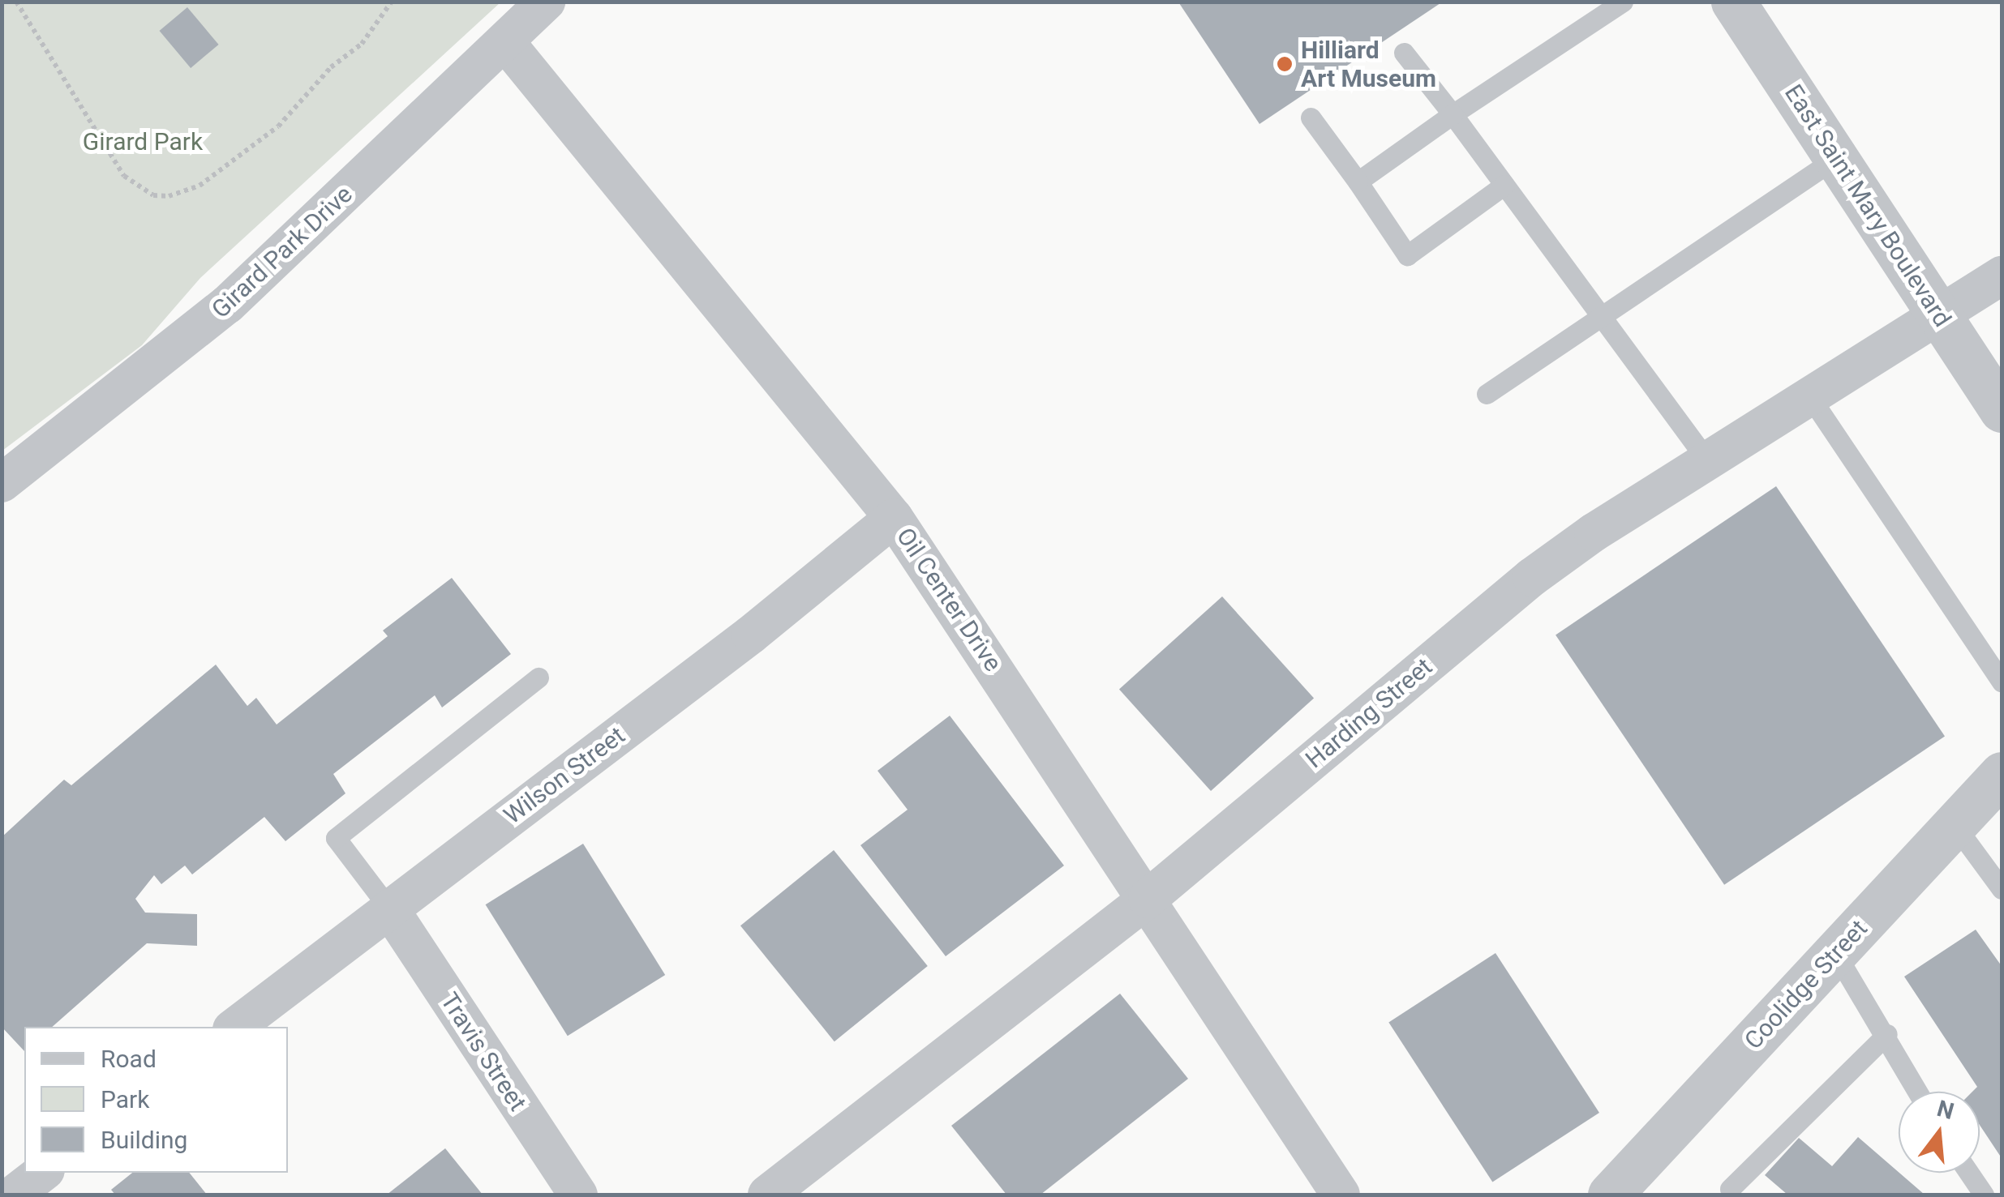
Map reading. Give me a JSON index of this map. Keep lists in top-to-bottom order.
{
  "streets": {
    "street": [
      "East Saint Mary Boulevard",
      "Girard Park Drive",
      "Oil Center Drive",
      "Harding Street",
      "Wilson Street",
      "Coolidge Street",
      "Travis Street"
    ]
  },
  "crossings": [
    ["East Saint Mary Boulevard", "Harding Street"],
    ["Girard Park Drive", "Oil Center Drive"],
    ["Oil Center Drive", "Harding Street"],
    ["Oil Center Drive", "Wilson Street"],
    ["Wilson Street", "Travis Street"]
  ],
  "parks": ["Girard Park"],
  "places": ["Hilliard Art Museum"],
  "legend": ["Road", "Park", "Building"],
  "north": "top"
}
